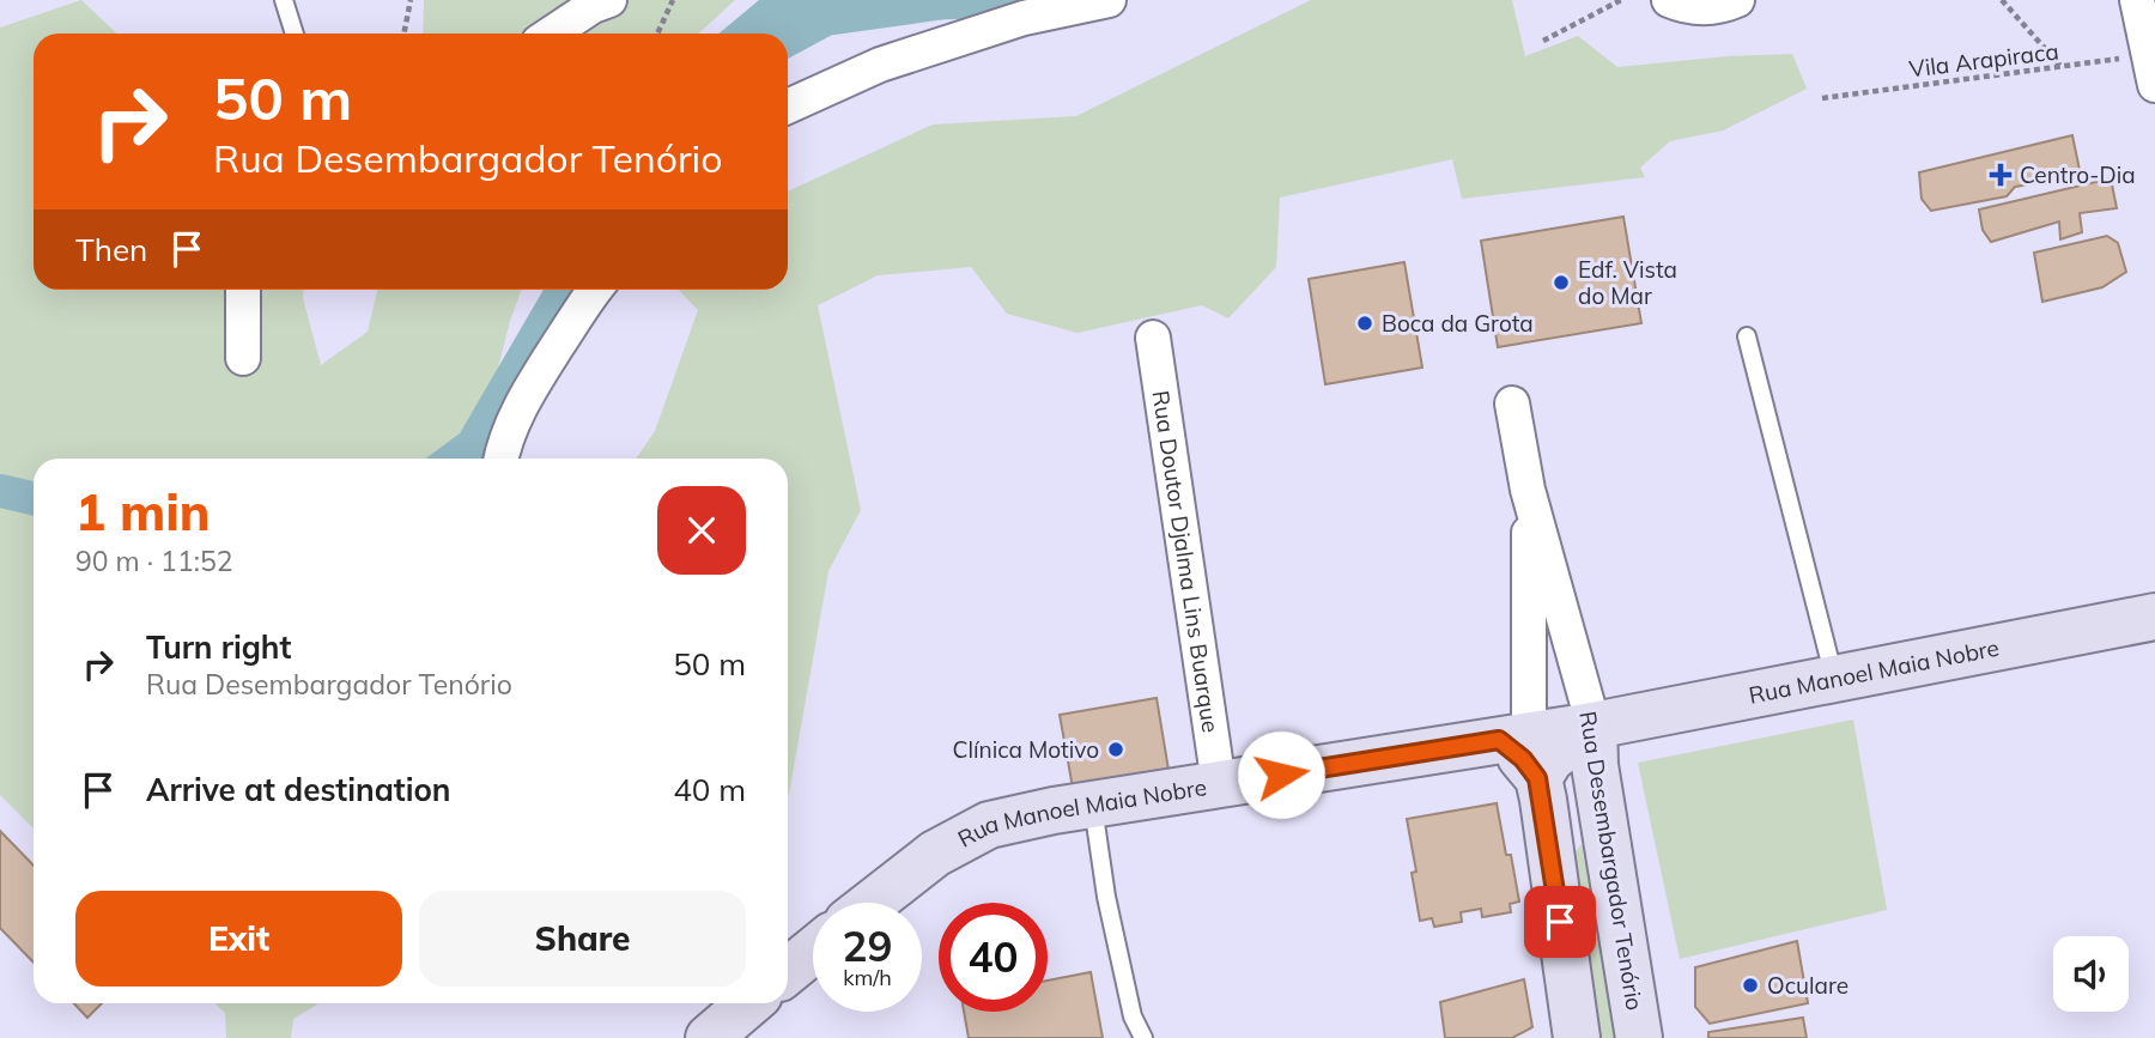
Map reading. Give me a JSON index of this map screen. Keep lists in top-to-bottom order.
{
  "streets": {
    "street": ["Rua Doutor Djalma Lins Buarque", "Rua Manoel Maia Nobre", "Rua Desembargador Tenório"],
    "path": ["Vila Arapiraca"]
  },
  "crossings": [
    ["Rua Doutor Djalma Lins Buarque", "Rua Manoel Maia Nobre"],
    ["Rua Manoel Maia Nobre", "Rua Desembargador Tenório"]
  ],
  "places": {
    "health": ["Centro-Dia"],
    "other": [
      "Edf. Vista do Mar",
      "Boca da Grota",
      "Clínica Motivo",
      "Oculare"
    ]
  },
  "page": {
    "turn": ["50 m", "Rua Desembargador Tenório"],
    "then": "Then",
    "heading": ["1 min", "90 m · 11:52"],
    "list": [
      {
        "name": "Turn right",
        "note": "Rua Desembargador Tenório",
        "value": "50 m"
      },
      {
        "name": "Arrive at destination",
        "value": "40 m"
      }
    ],
    "buttons": ["Exit", "Share"],
    "speed": "29 km/h",
    "limit": "40"
  }
}
